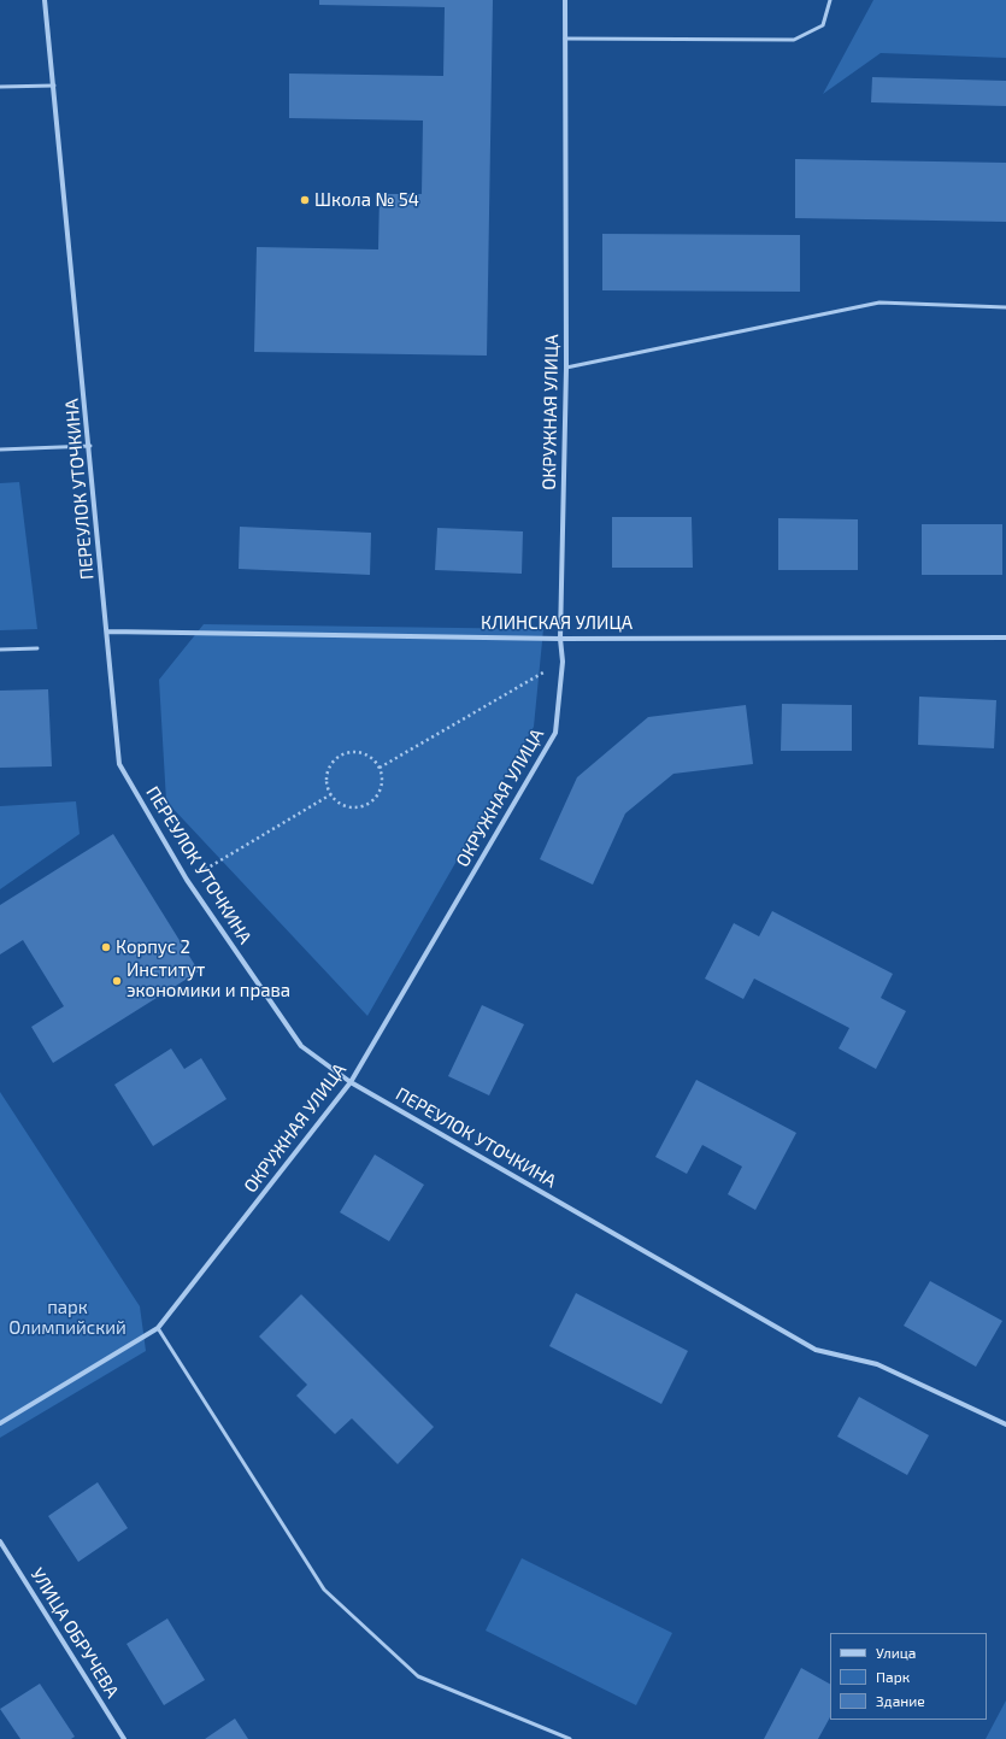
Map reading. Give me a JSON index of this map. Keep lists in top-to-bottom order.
{
  "streets": {
    "street": [
      "ОКРУЖНАЯ УЛИЦА",
      "ПЕРЕУЛОК УТОЧКИНА",
      "КЛИНСКАЯ УЛИЦА",
      "УЛИЦА ОБРУЧЕВА"
    ]
  },
  "crossings": [
    ["ОКРУЖНАЯ УЛИЦА", "ПЕРЕУЛОК УТОЧКИНА"],
    ["ОКРУЖНАЯ УЛИЦА", "КЛИНСКАЯ УЛИЦА"],
    ["ПЕРЕУЛОК УТОЧКИНА", "КЛИНСКАЯ УЛИЦА"]
  ],
  "parks": ["парк Олимпийский"],
  "places": ["Школа № 54", "Корпус 2", "Институт экономики и права"],
  "legend": ["Улица", "Парк", "Здание"]
}
